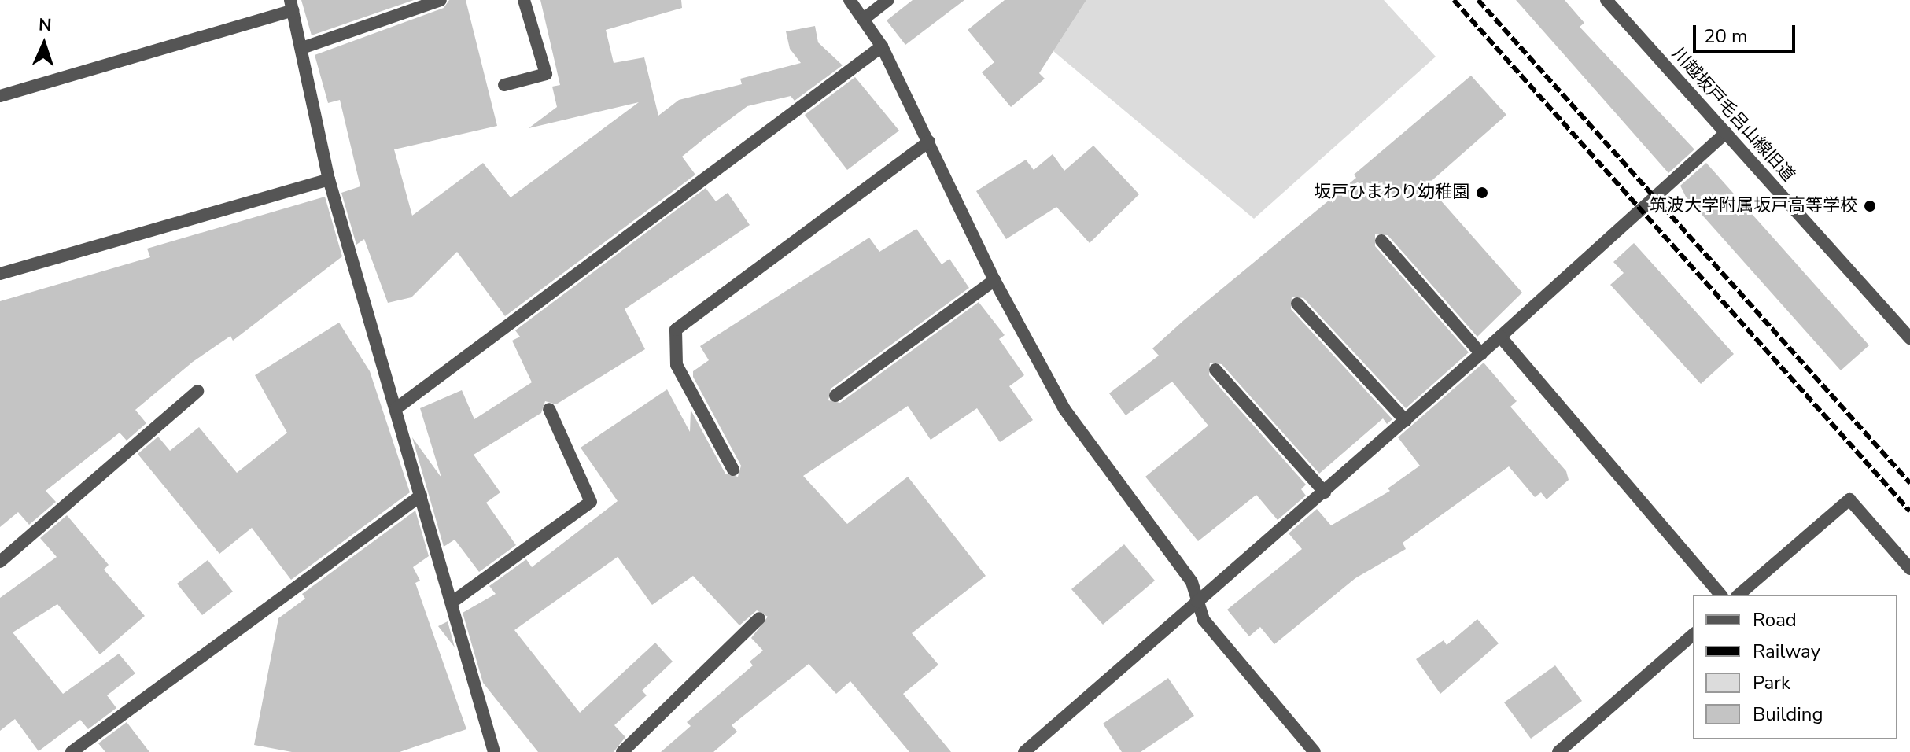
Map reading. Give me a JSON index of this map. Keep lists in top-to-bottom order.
{
  "streets": {
    "street": ["川越坂戸毛呂山線旧道"]
  },
  "places": ["坂戸ひまわり幼稚園", "筑波大学附属坂戸高等学校"],
  "legend": [
    "Road",
    "Railway",
    "Park",
    "Building"
  ],
  "scale_bar": "20 m",
  "north": "top"
}
